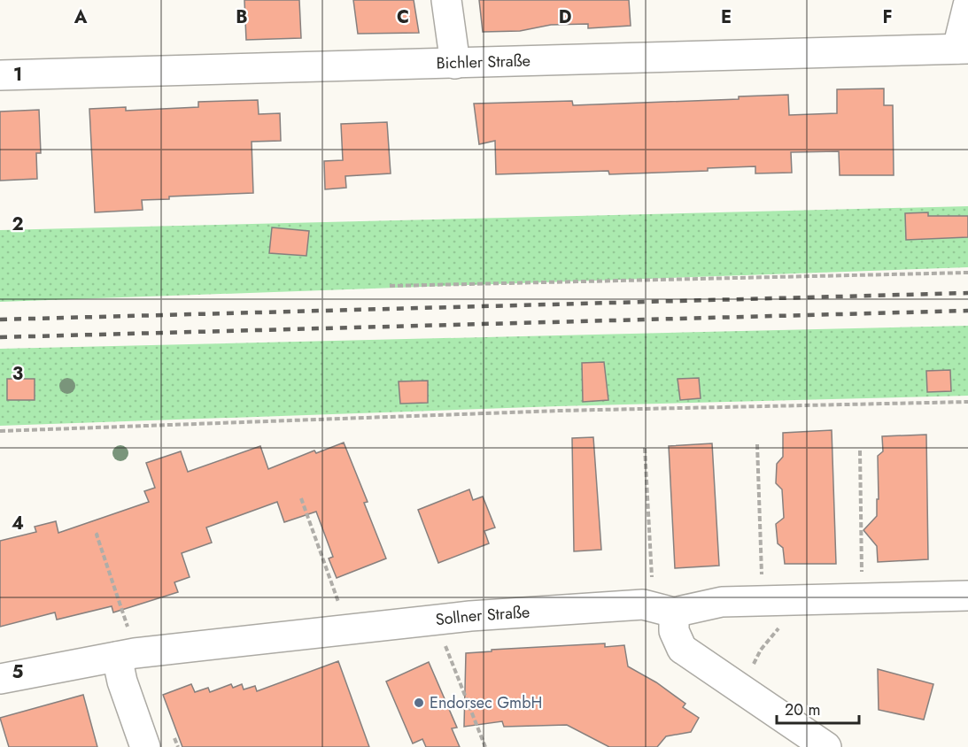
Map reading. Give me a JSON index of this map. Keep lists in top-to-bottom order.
{
  "streets": {
    "street": ["Bichler Straße", "Sollner Straße"]
  },
  "places": ["Endorsec GmbH"],
  "scale_bar": "20 m",
  "grid": {
    "columns": [
      "A",
      "B",
      "C",
      "D",
      "E",
      "F"
    ],
    "rows": [
      "1",
      "2",
      "3",
      "4",
      "5"
    ]
  }
}
